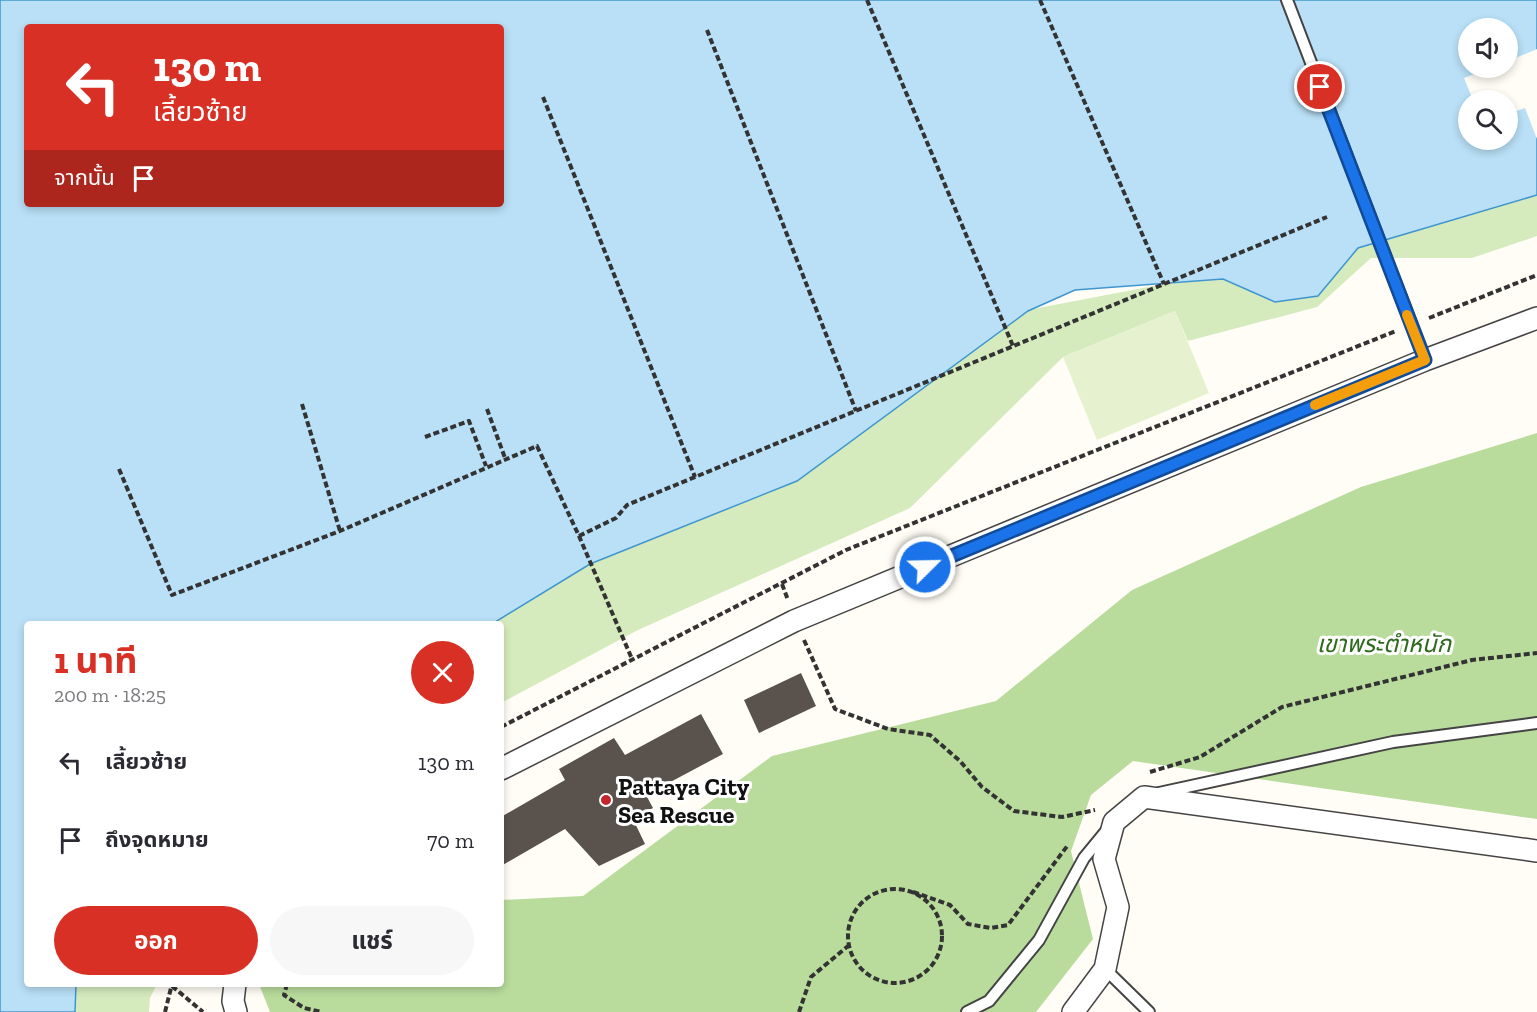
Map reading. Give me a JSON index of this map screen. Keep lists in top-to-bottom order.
{
  "parks": ["เขาพระตำหนัก"],
  "places": ["Pattaya City Sea Rescue"],
  "page": {
    "turn": ["130 m", "เลี้ยวซ้าย"],
    "then": "จากนั้น",
    "heading": ["1 นาที", "200 m · 18:25"],
    "list": [
      {
        "name": "เลี้ยวซ้าย",
        "value": "130 m"
      },
      {
        "name": "ถึงจุดหมาย",
        "value": "70 m"
      }
    ],
    "buttons": ["ออก", "แชร์"]
  }
}
